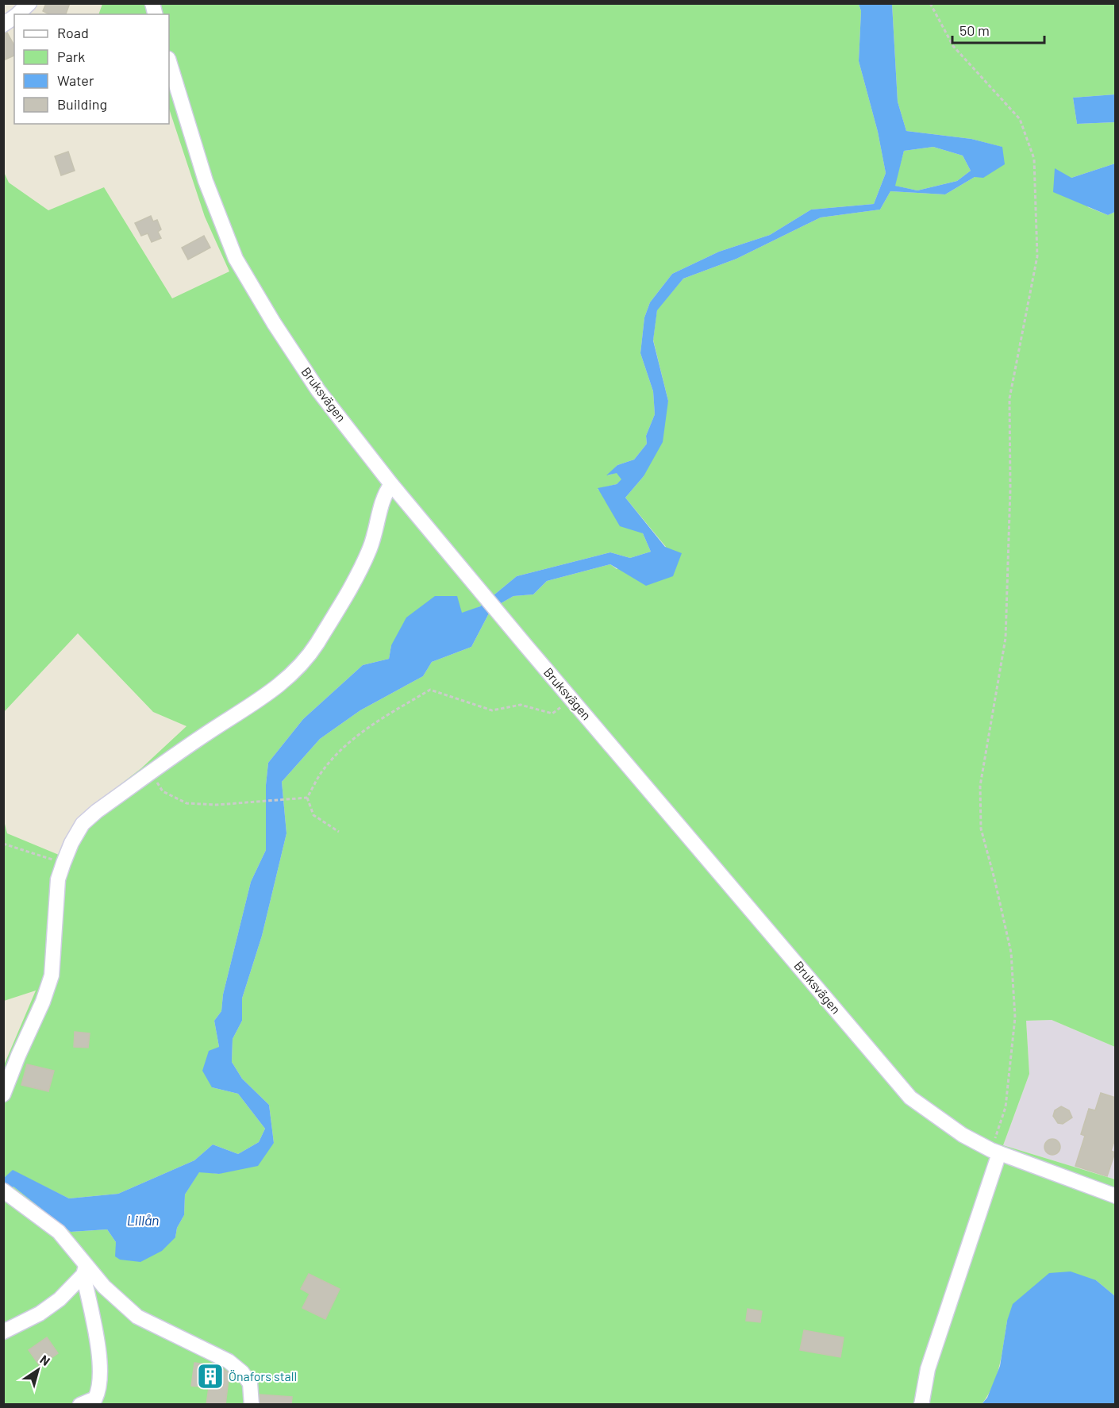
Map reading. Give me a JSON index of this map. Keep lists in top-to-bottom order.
{
  "streets": {
    "street": ["Bruksvägen"]
  },
  "water": ["Lillån"],
  "places": {
    "building": ["Önafors stall"]
  },
  "legend": [
    "Road",
    "Park",
    "Water",
    "Building"
  ],
  "scale_bar": "50 m",
  "north": "top right"
}
